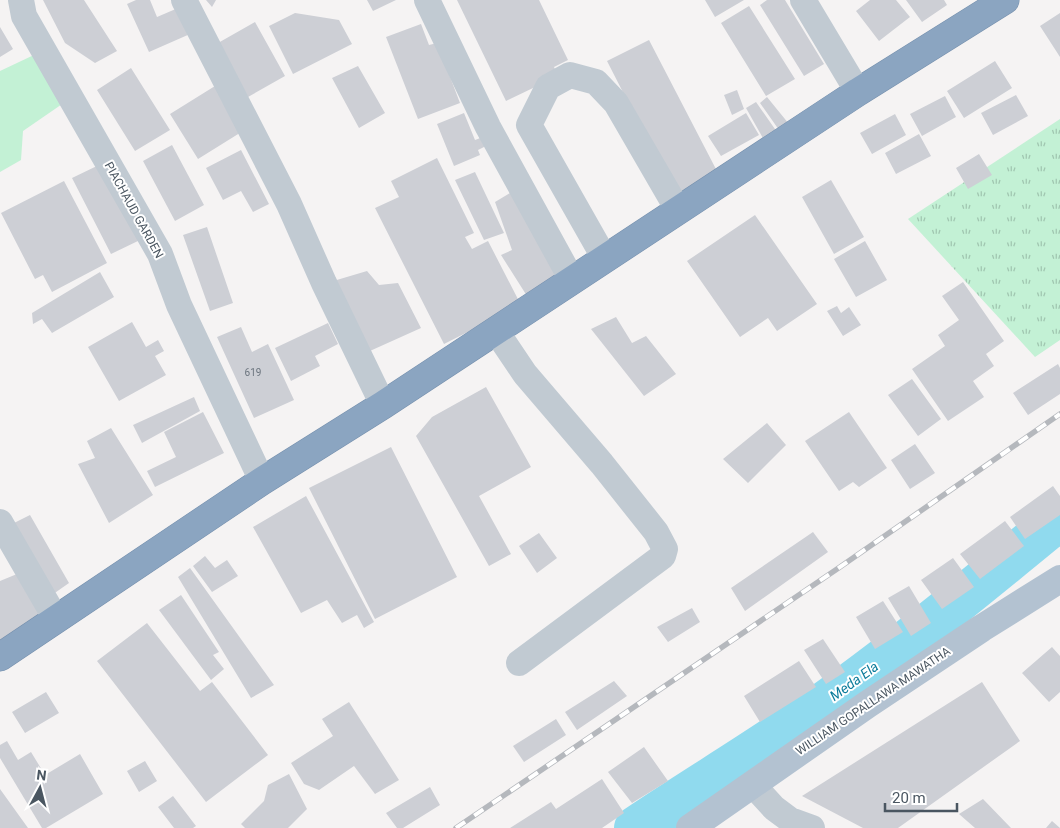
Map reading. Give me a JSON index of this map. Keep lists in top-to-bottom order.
{
  "streets": {
    "main road": ["WILLIAM GOPALLAWA MAWATHA"],
    "street": ["PIACHAUD GARDEN"]
  },
  "water": ["Meda Ela"],
  "house_numbers": ["619"],
  "scale_bar": "20 m",
  "north": "top"
}
